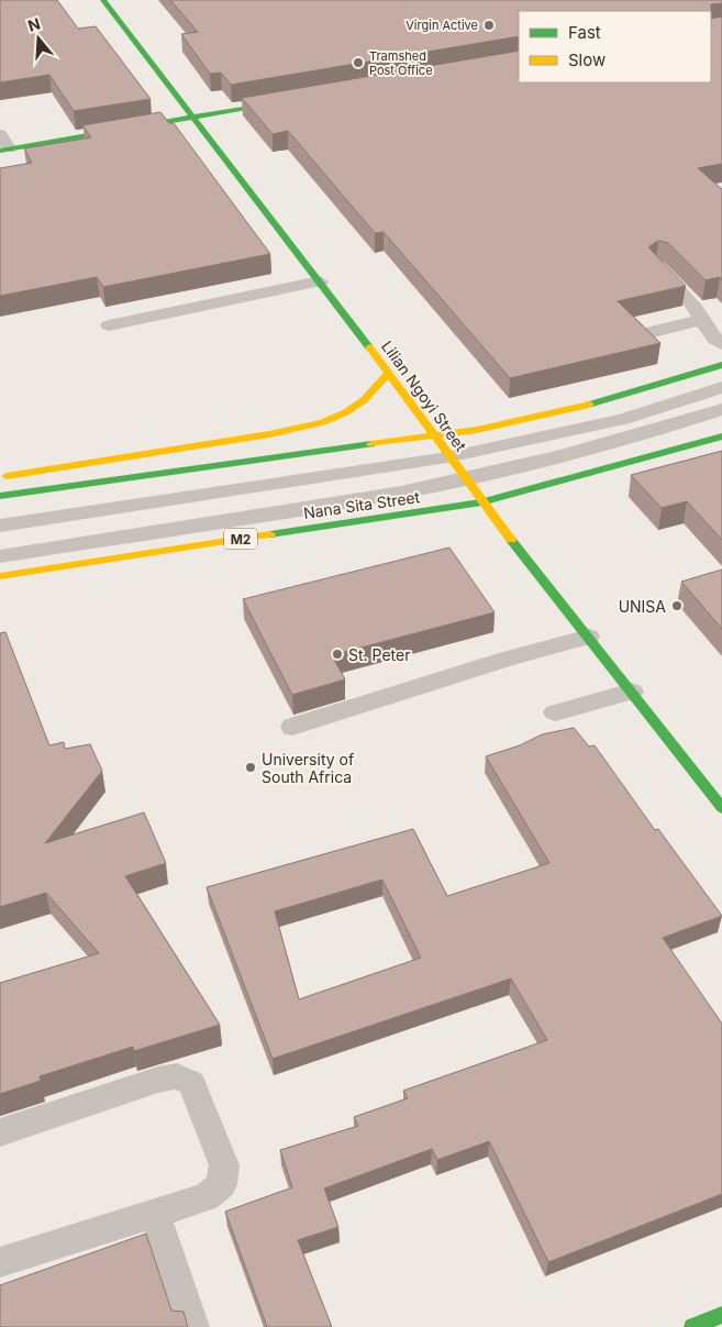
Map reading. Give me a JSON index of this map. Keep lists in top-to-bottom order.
{
  "streets": {
    "street": ["Lilian Ngoyi Street", "Nana Sita Street", "M2"]
  },
  "crossings": [
    ["Lilian Ngoyi Street", "Nana Sita Street"]
  ],
  "places": [
    "Virgin Active",
    "Tramshed Post Office",
    "UNISA",
    "St. Peter",
    "University of South Africa"
  ],
  "legend": ["Fast", "Slow"],
  "north": "top"
}
